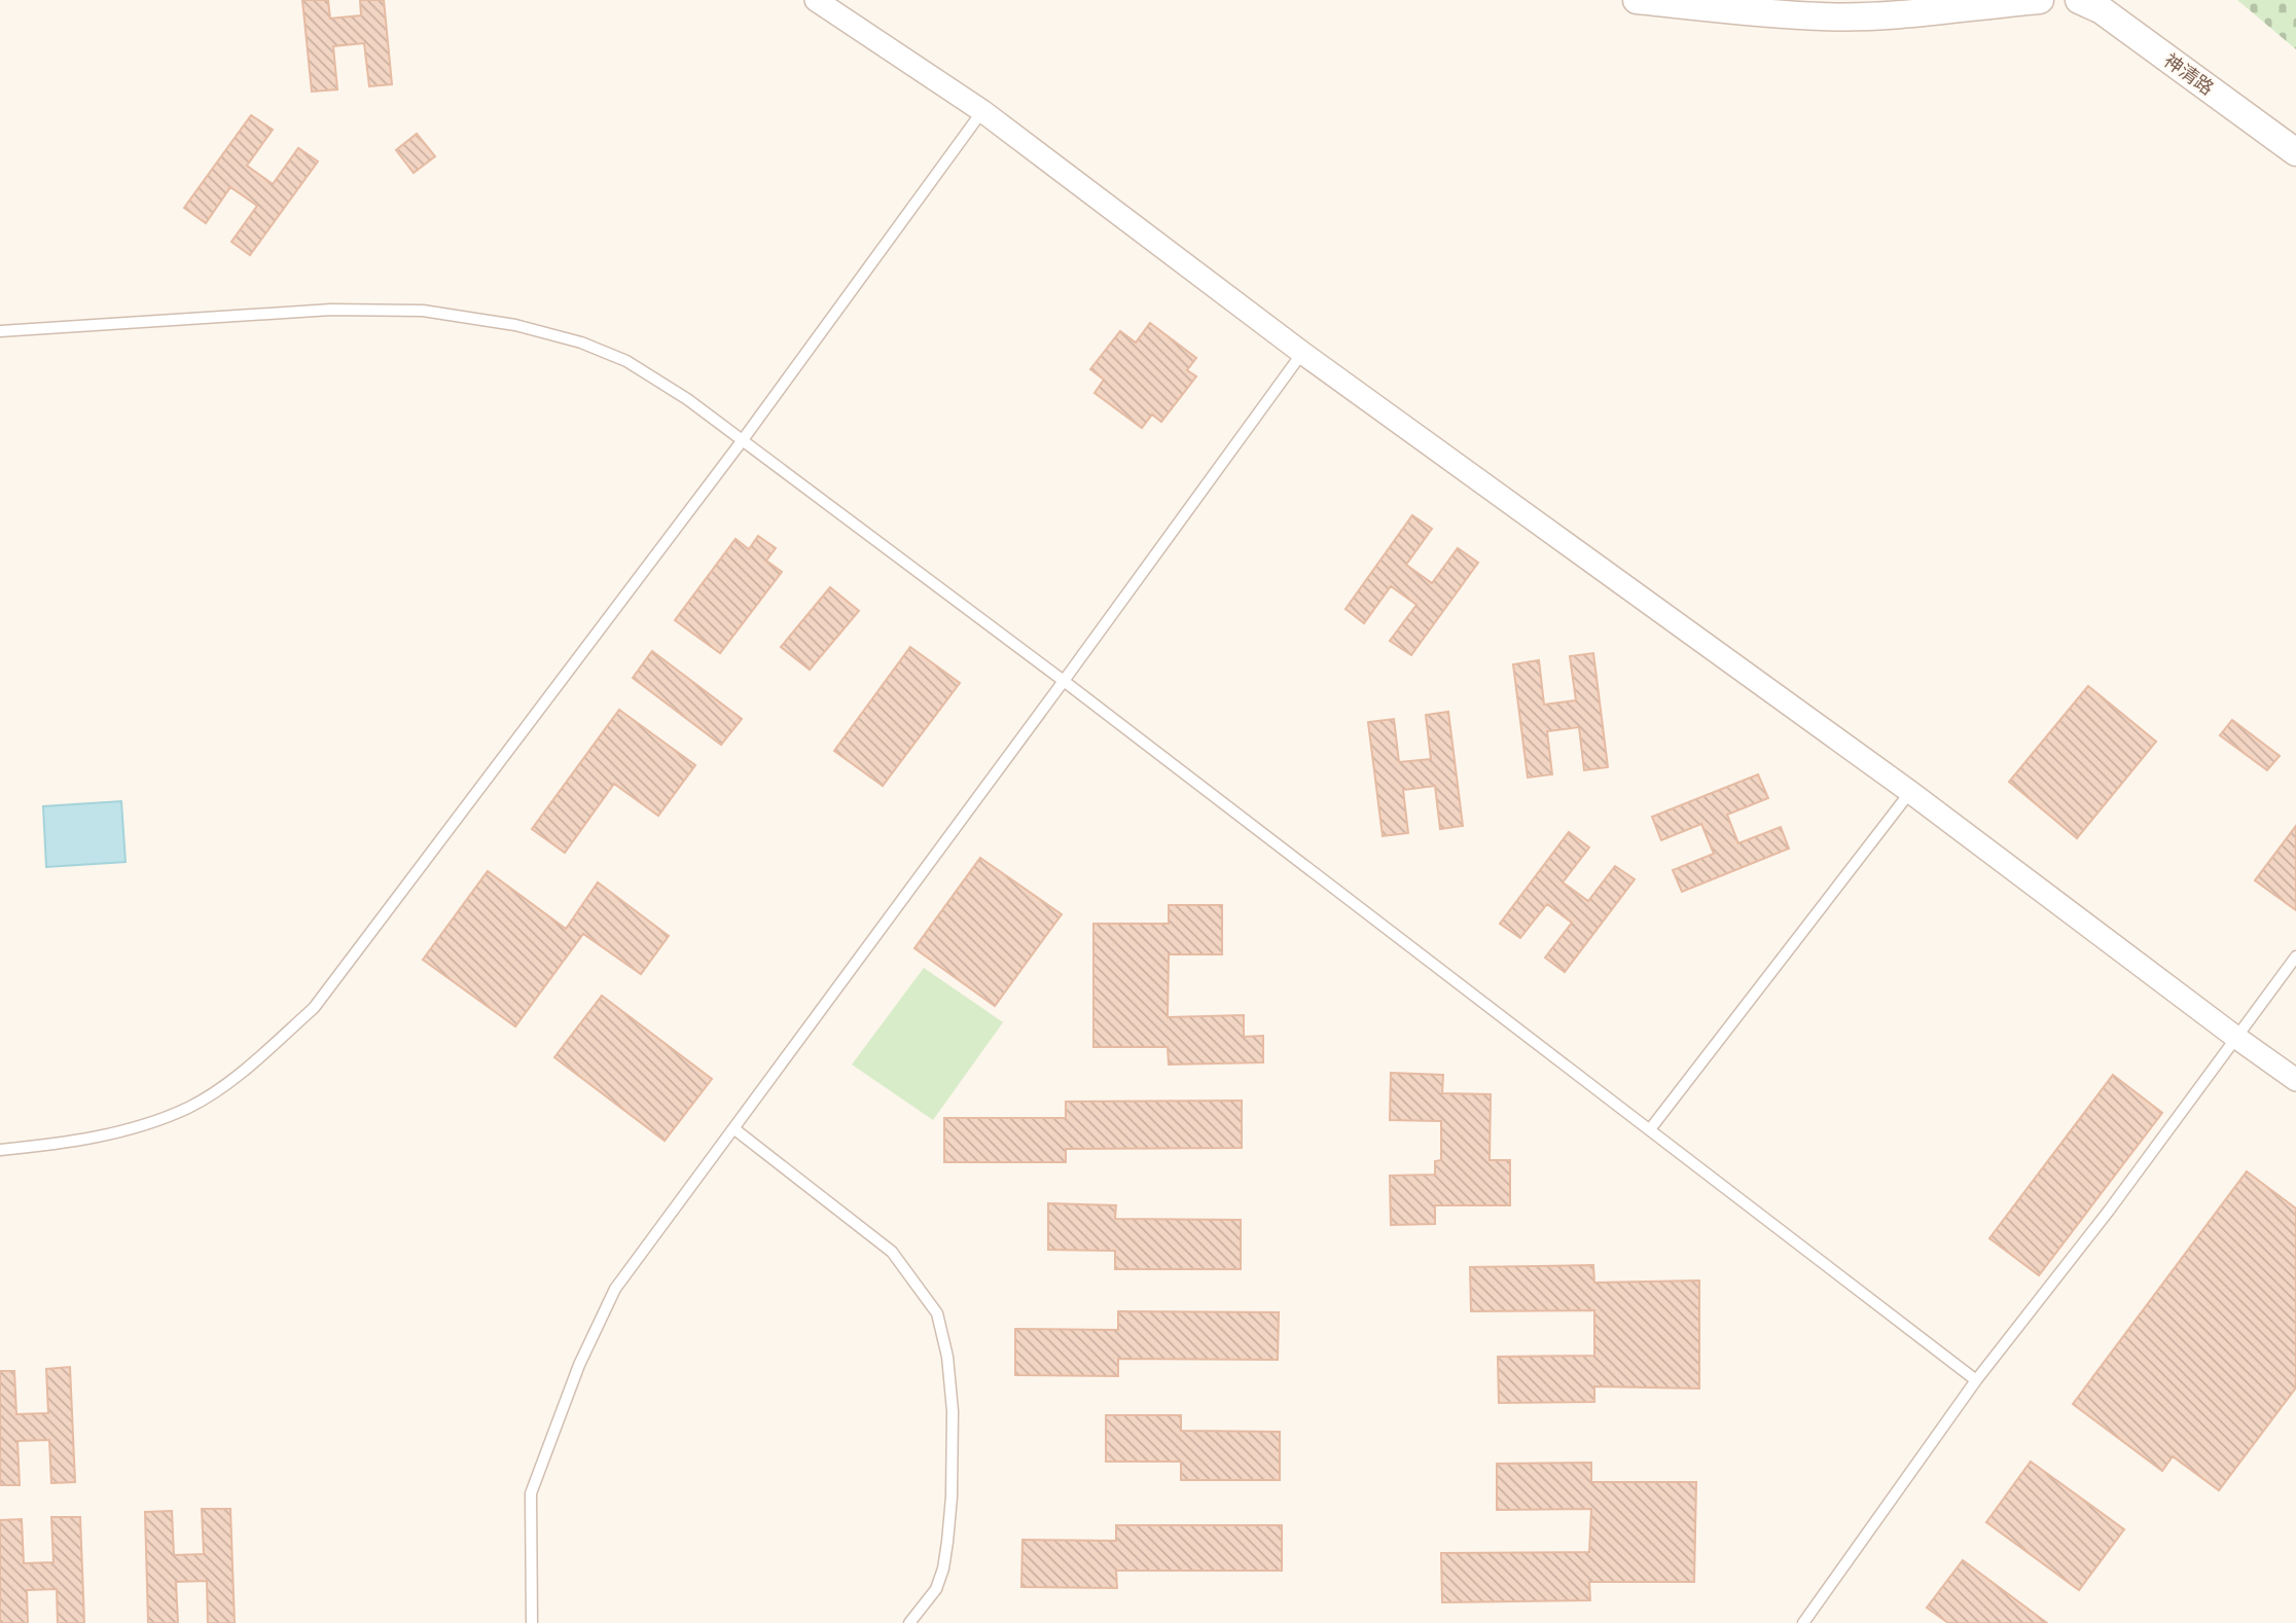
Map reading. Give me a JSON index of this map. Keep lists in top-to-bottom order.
{
  "streets": {
    "street": ["神清路"]
  }
}
